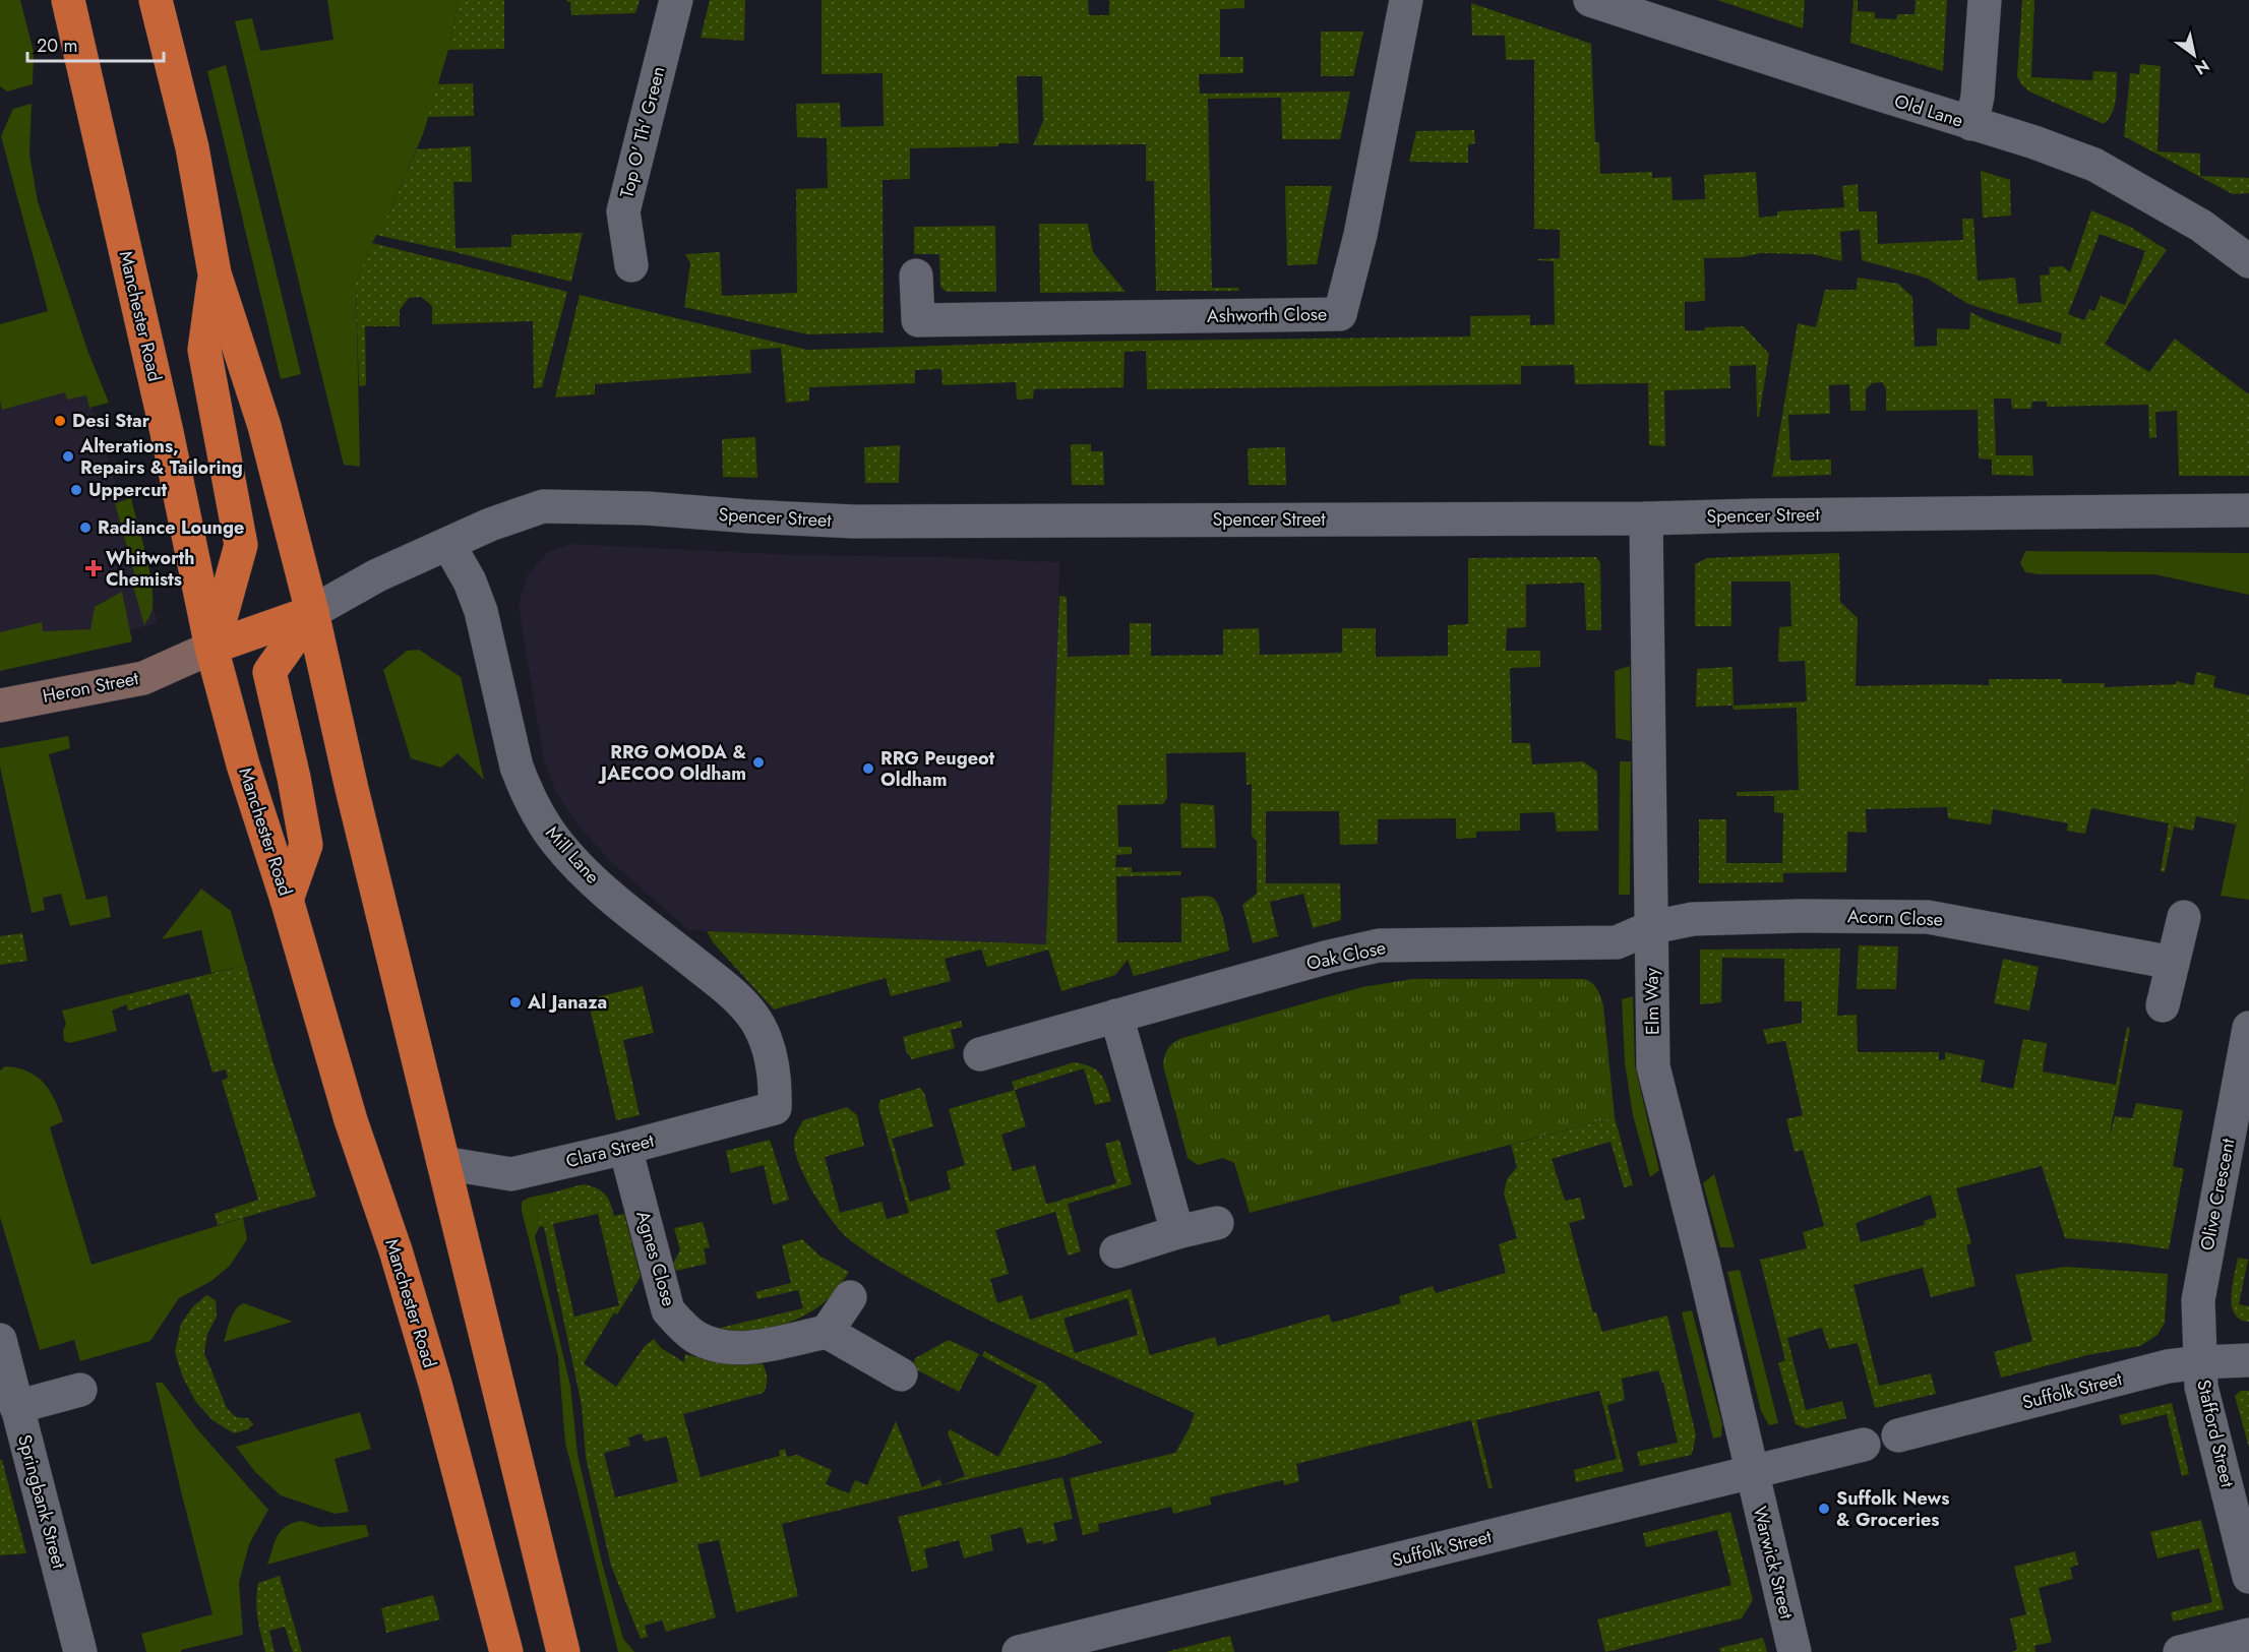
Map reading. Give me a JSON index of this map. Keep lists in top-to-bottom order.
{
  "streets": {
    "highway": ["Manchester Road"],
    "street": [
      "Old Lane",
      "Top O' Th' Green",
      "Ashworth Close",
      "Spencer Street",
      "Heron Street",
      "Mill Lane",
      "Acorn Close",
      "Oak Close",
      "Elm Way",
      "Clara Street",
      "Olive Crescent",
      "Agnes Close",
      "Suffolk Street",
      "Stafford Street",
      "Springbank Street",
      "Warwick Street"
    ]
  },
  "crossings": [
    ["Manchester Road", "Heron Street"],
    ["Spencer Street", "Mill Lane"],
    ["Spencer Street", "Elm Way"],
    ["Mill Lane", "Clara Street"],
    ["Acorn Close", "Oak Close"],
    ["Acorn Close", "Elm Way"],
    ["Oak Close", "Elm Way"],
    ["Elm Way", "Suffolk Street"],
    ["Elm Way", "Warwick Street"],
    ["Clara Street", "Agnes Close"],
    ["Olive Crescent", "Suffolk Street"],
    ["Olive Crescent", "Stafford Street"],
    ["Suffolk Street", "Stafford Street"],
    ["Suffolk Street", "Warwick Street"]
  ],
  "places": {
    "other": [
      "Desi Star",
      "Alterations, Repairs & Tailoring",
      "Uppercut",
      "Radiance Lounge",
      "RRG OMODA & JAECOO Oldham",
      "RRG Peugeot Oldham",
      "Al Janaza",
      "Suffolk News & Groceries"
    ],
    "health": ["Whitworth Chemists"]
  },
  "scale_bar": "20 m",
  "north": "bottom right"
}
